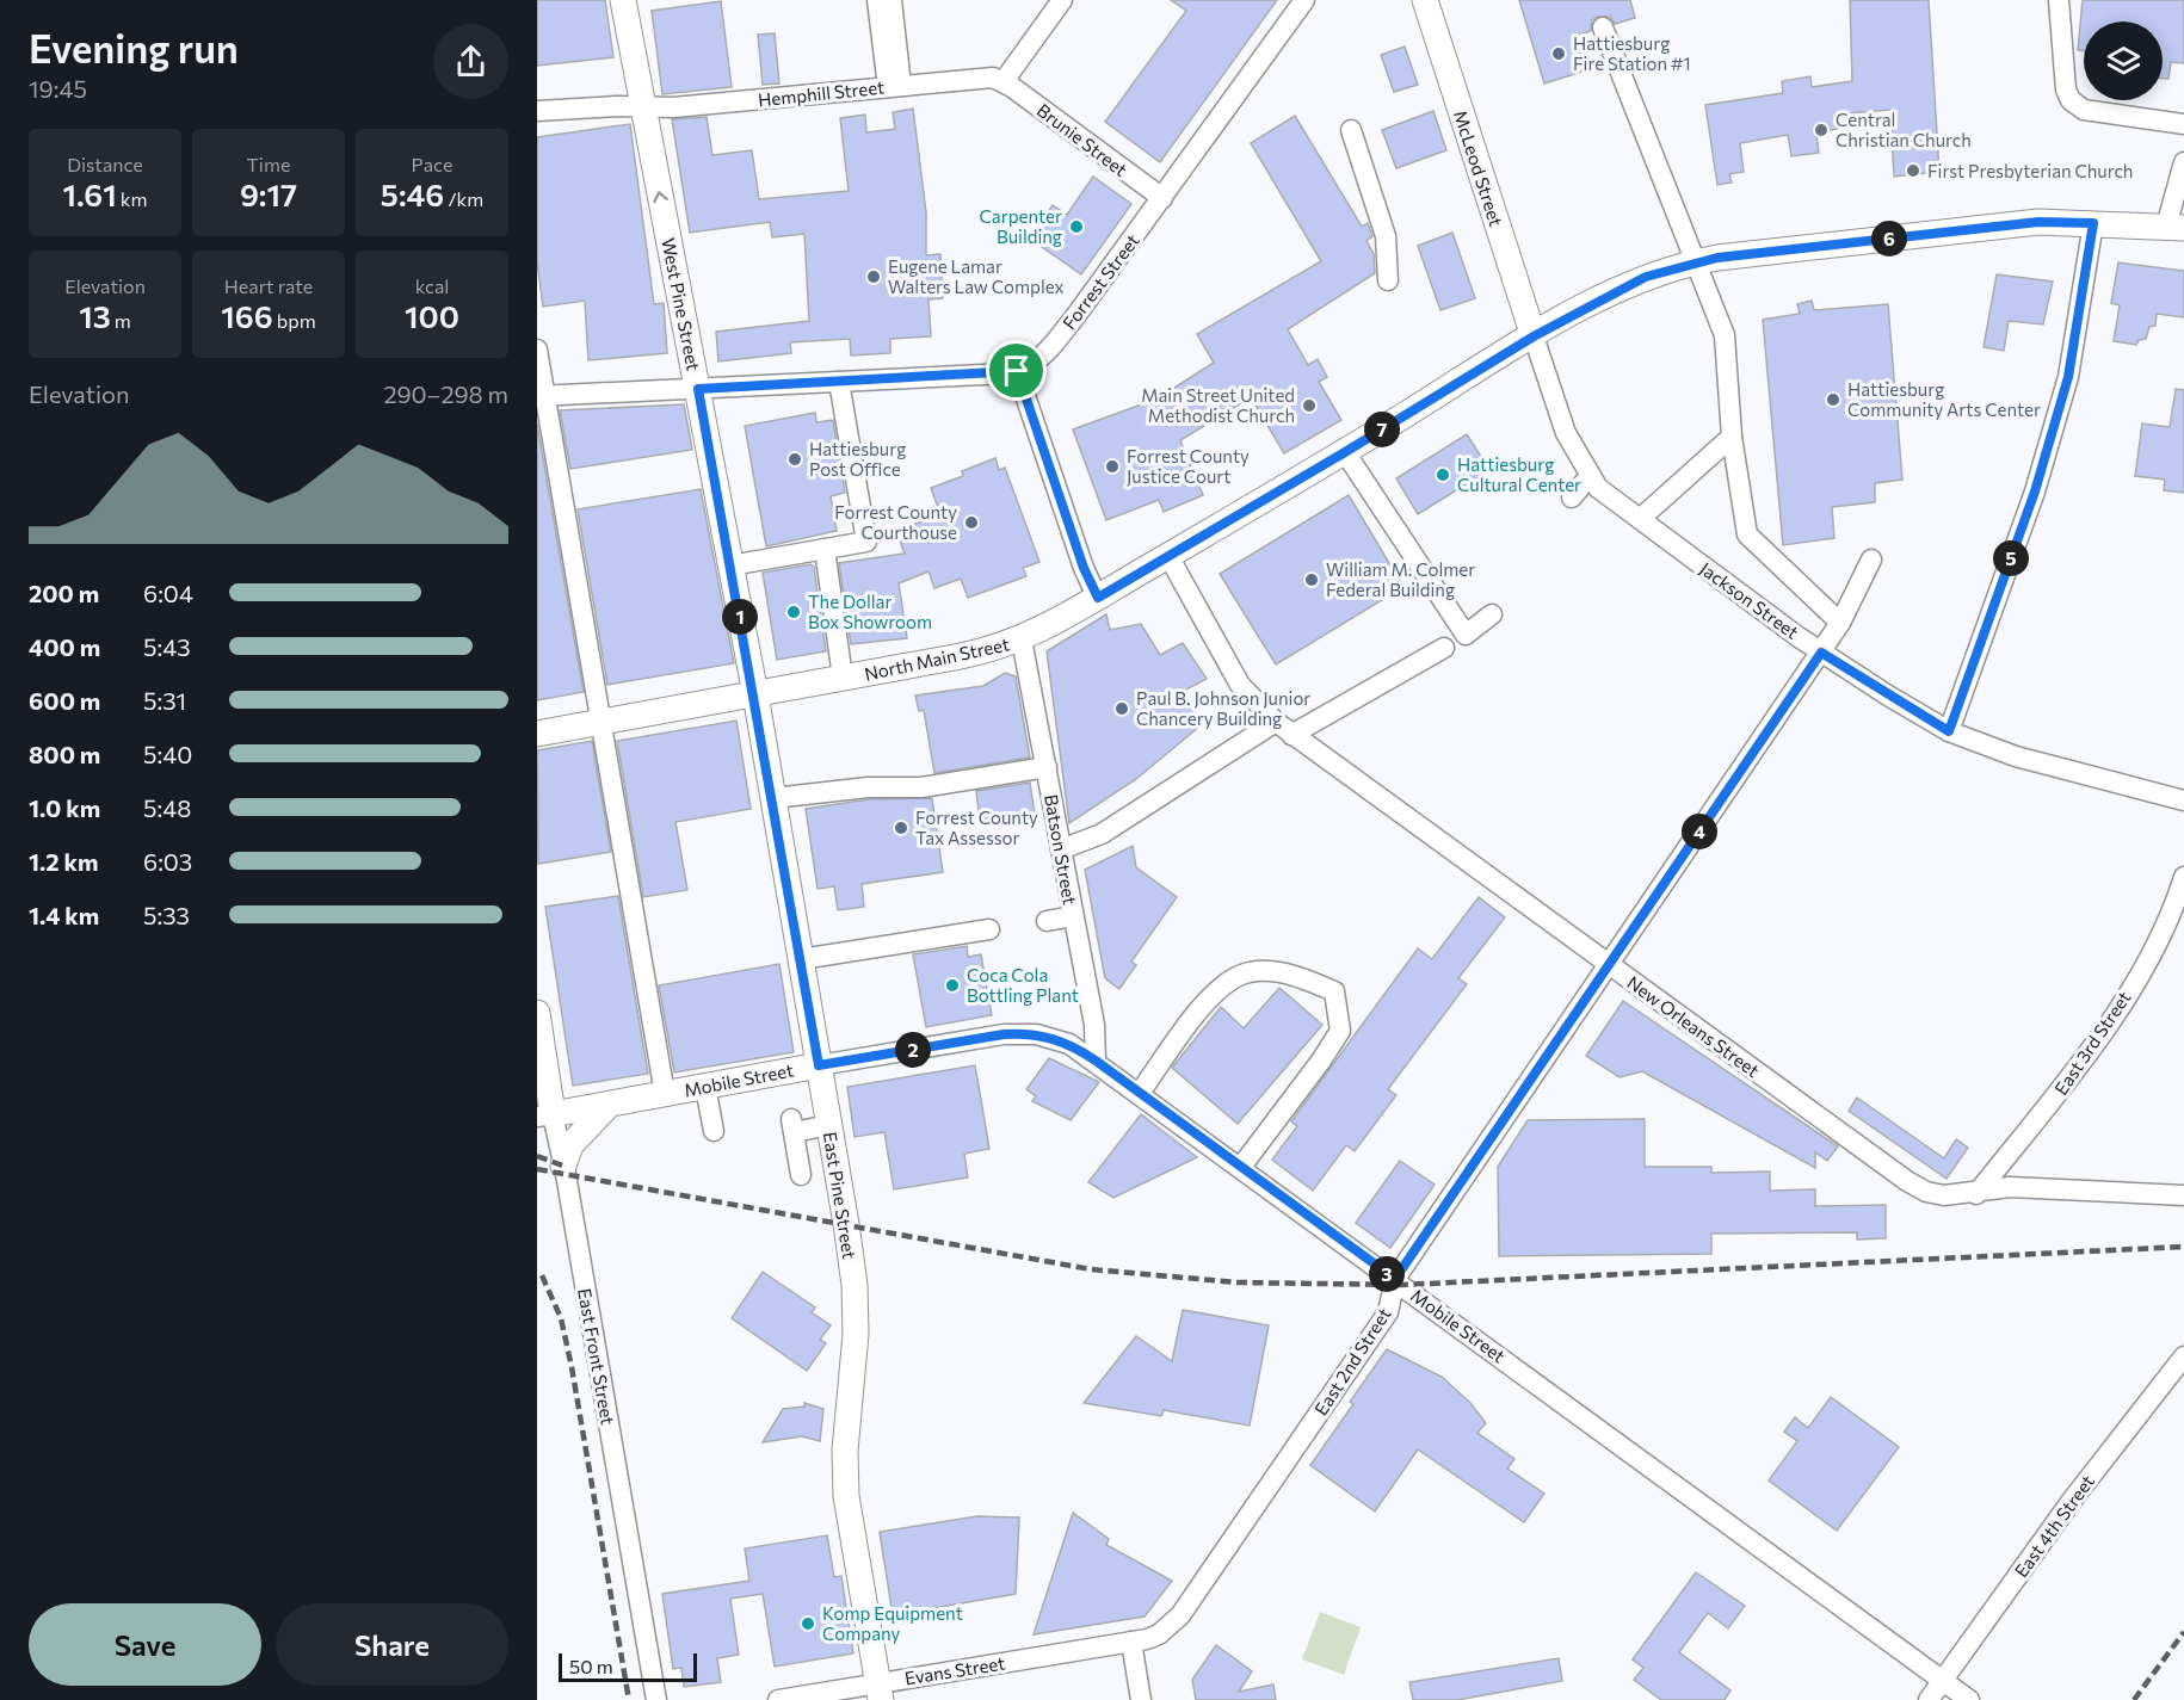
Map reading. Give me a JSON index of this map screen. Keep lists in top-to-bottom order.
{
  "streets": {
    "main road": [
      "McLeod Street",
      "West Pine Street",
      "North Main Street",
      "Mobile Street",
      "East Pine Street",
      "East Front Street"
    ],
    "street": [
      "Hemphill Street",
      "Brunie Street",
      "Forrest Street",
      "Jackson Street",
      "Batson Street",
      "New Orleans Street",
      "East 3rd Street",
      "East 2nd Street",
      "East 4th Street",
      "Evans Street"
    ]
  },
  "crossings": [
    ["Hemphill Street", "Brunie Street"],
    ["Hemphill Street", "West Pine Street"],
    ["Brunie Street", "Forrest Street"],
    ["McLeod Street", "Jackson Street"],
    ["McLeod Street", "North Main Street"],
    ["Forrest Street", "West Pine Street"],
    ["West Pine Street", "North Main Street"],
    ["West Pine Street", "East Pine Street"],
    ["Jackson Street", "North Main Street"],
    ["Jackson Street", "East 2nd Street"],
    ["North Main Street", "Batson Street"],
    ["North Main Street", "New Orleans Street"],
    ["North Main Street", "East Pine Street"],
    ["Batson Street", "Mobile Street"],
    ["New Orleans Street", "East 3rd Street"],
    ["New Orleans Street", "East 2nd Street"],
    ["Mobile Street", "East Pine Street"],
    ["Mobile Street", "East Front Street"],
    ["Mobile Street", "East 2nd Street"],
    ["Mobile Street", "East 4th Street"],
    ["East Pine Street", "Evans Street"],
    ["East 2nd Street", "Evans Street"]
  ],
  "one_way": ["West Pine Street"],
  "places": [
    "Hattiesburg Fire Station #1",
    "Central Christian Church",
    "First Presbyterian Church",
    "Carpenter Building",
    "Eugene Lamar Walters Law Complex",
    "Hattiesburg Community Arts Center",
    "Main Street United Methodist Church",
    "Hattiesburg Post Office",
    "Forrest County Justice Court",
    "Hattiesburg Cultural Center",
    "Forrest County Courthouse",
    "William M. Colmer Federal Building",
    "The Dollar Box Showroom",
    "Paul B. Johnson Junior Chancery Building",
    "Forrest County Tax Assessor",
    "Coca Cola Bottling Plant",
    "Komp Equipment Company"
  ],
  "scale_bar": "50 m",
  "page": {
    "heading": ["Evening run", "19:45"],
    "stats": [
      ["Distance", "1.61 km"],
      ["Time", "9:17"],
      ["Pace", "5:46 /km"],
      ["Elevation", "13 m"],
      ["Heart rate", "166 bpm"],
      ["kcal", "100"]
    ],
    "pins": [
      "6",
      "7",
      "5",
      "1",
      "4",
      "2",
      "3"
    ],
    "chart": ["Elevation", "290–298 m"],
    "list": [
      {
        "name": "200 m",
        "note": "6:04"
      },
      {
        "name": "400 m",
        "note": "5:43"
      },
      {
        "name": "600 m",
        "note": "5:31"
      },
      {
        "name": "800 m",
        "note": "5:40"
      },
      {
        "name": "1.0 km",
        "note": "5:48"
      },
      {
        "name": "1.2 km",
        "note": "6:03"
      },
      {
        "name": "1.4 km",
        "note": "5:33"
      }
    ],
    "buttons": ["Save", "Share"],
    "scale": "50 m"
  }
}
